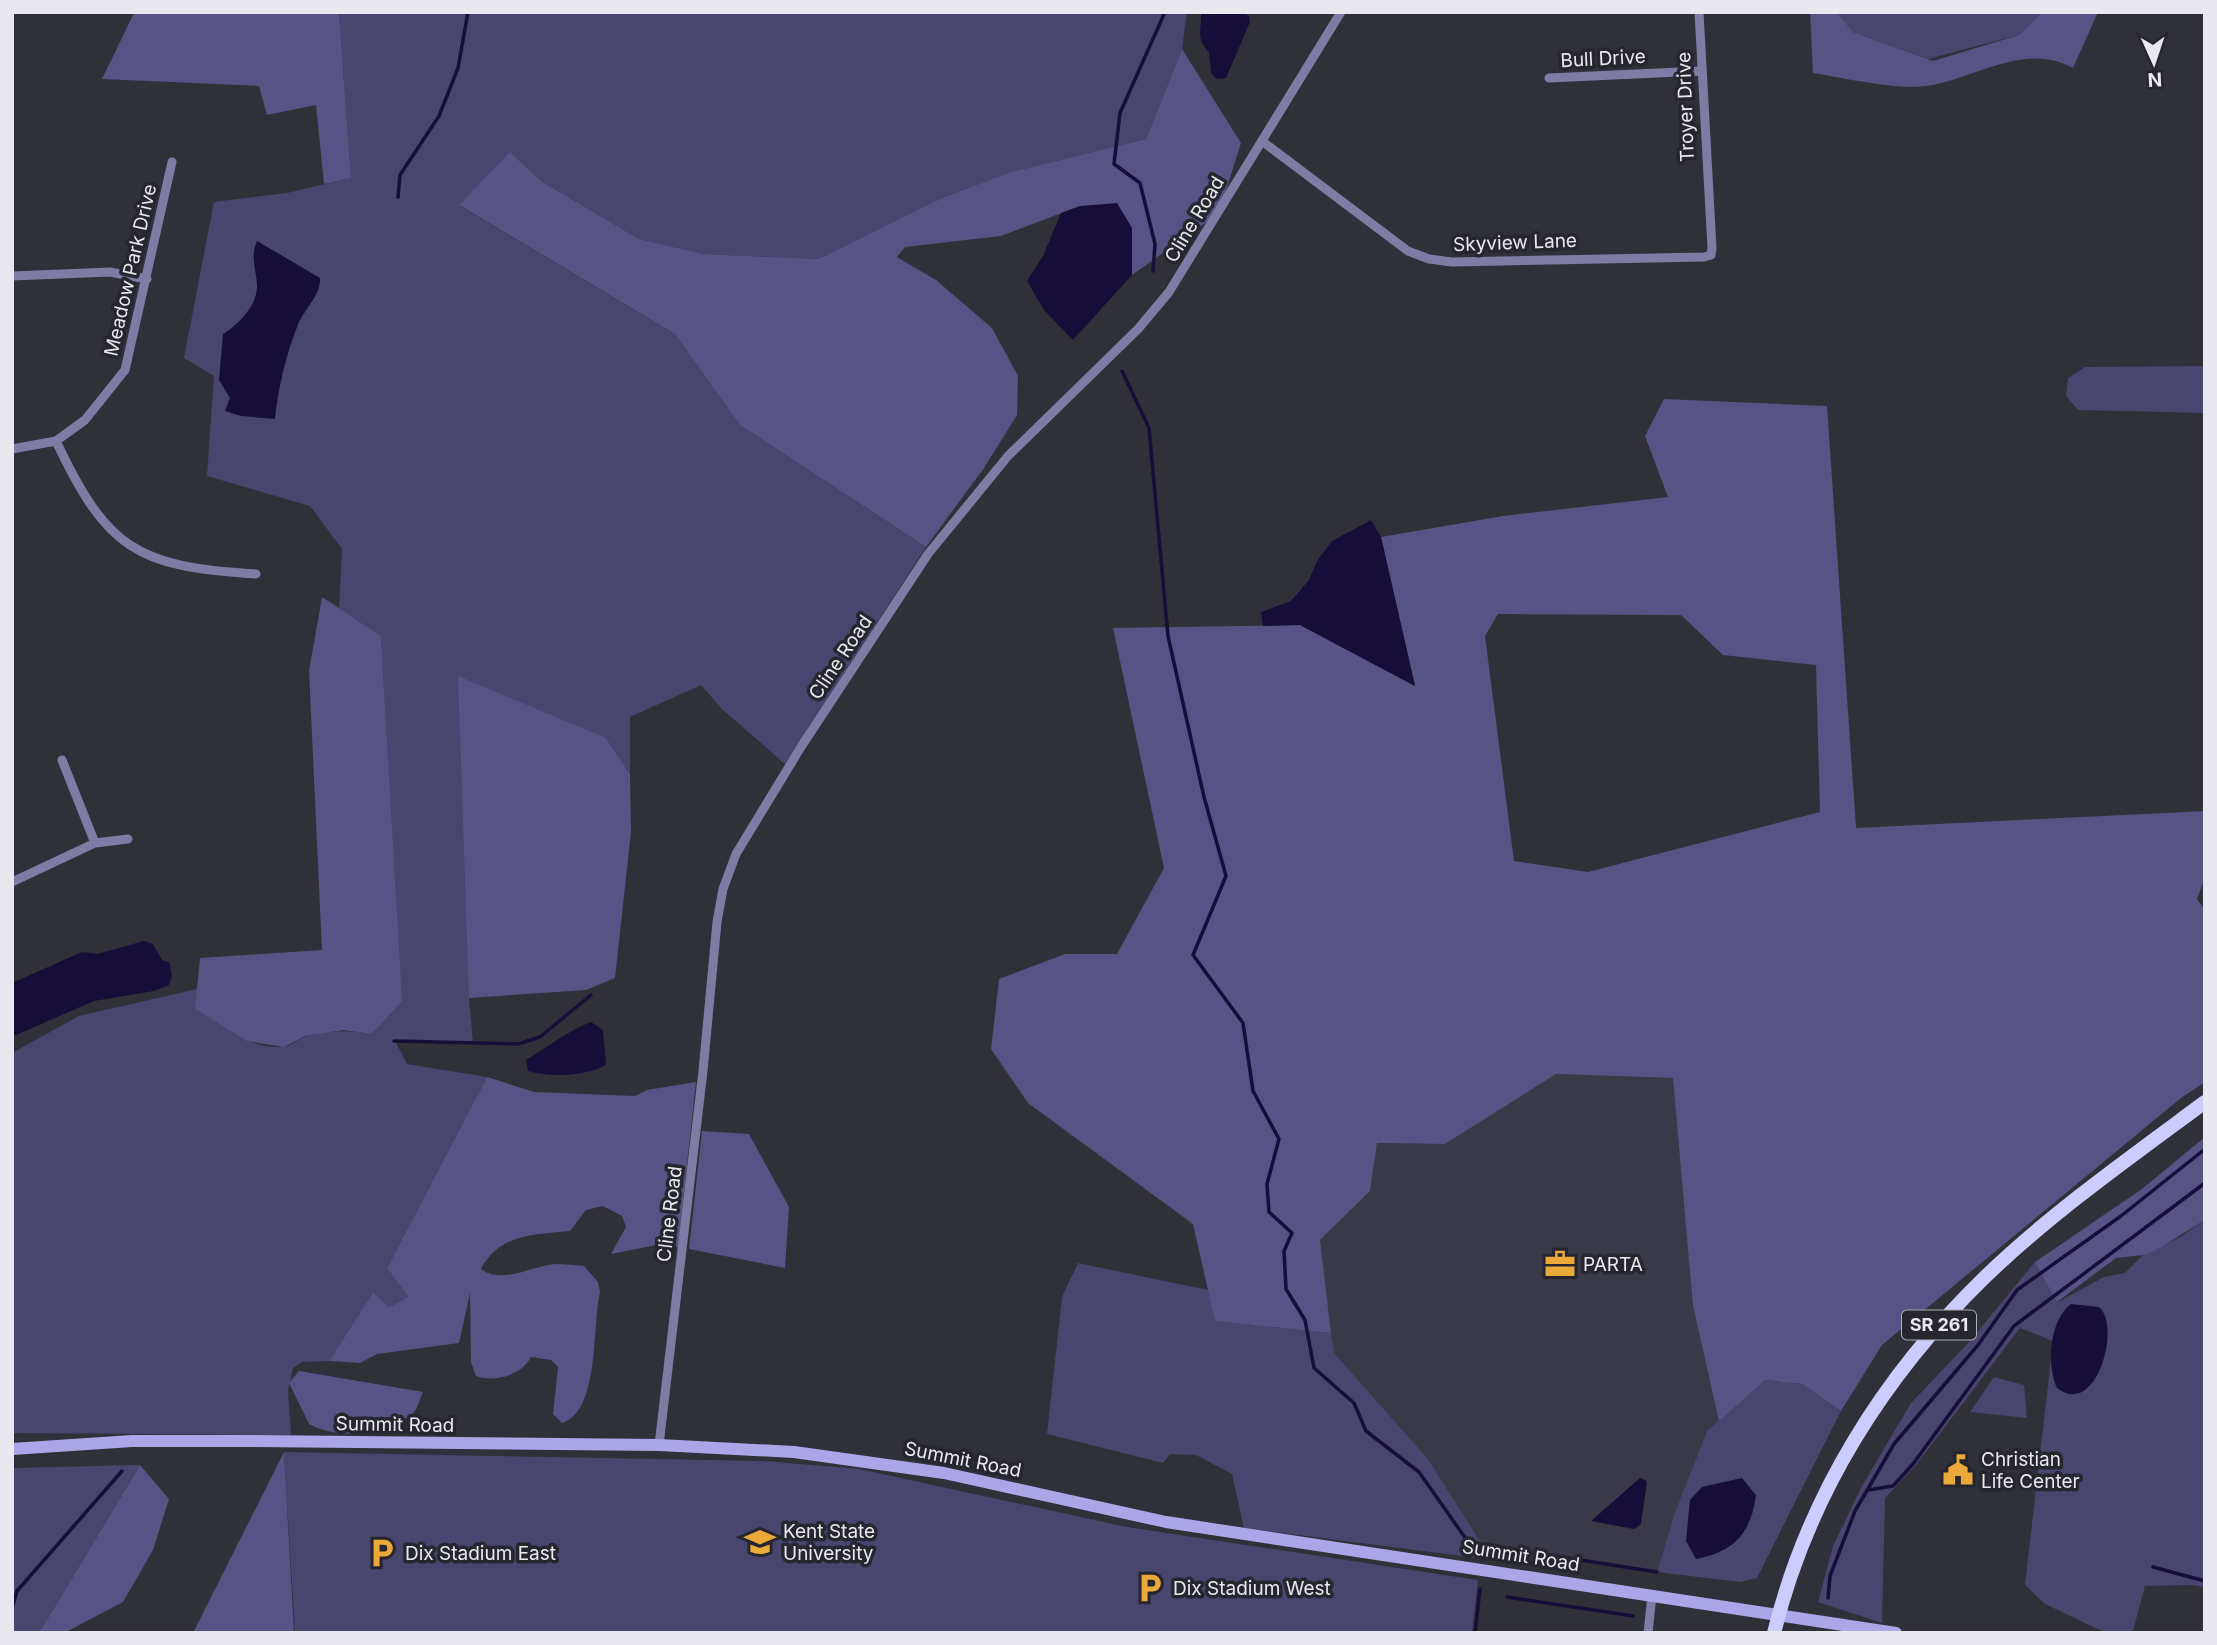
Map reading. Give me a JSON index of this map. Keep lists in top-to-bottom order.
{
  "streets": {
    "main road": ["SR 261"],
    "street": [
      "Bull Drive",
      "Troyer Drive",
      "Cline Road",
      "Skyview Lane",
      "Meadow Park Drive",
      "Summit Road"
    ]
  },
  "crossings": [
    ["Bull Drive", "Troyer Drive"],
    ["Troyer Drive", "Skyview Lane"],
    ["Cline Road", "Skyview Lane"],
    ["Cline Road", "Summit Road"],
    ["SR 261", "Summit Road"]
  ],
  "places": {
    "office": ["PARTA"],
    "public building": ["Christian Life Center"],
    "school or university": ["Kent State University"],
    "parking": ["Dix Stadium East", "Dix Stadium West"]
  },
  "north": "bottom"
}
